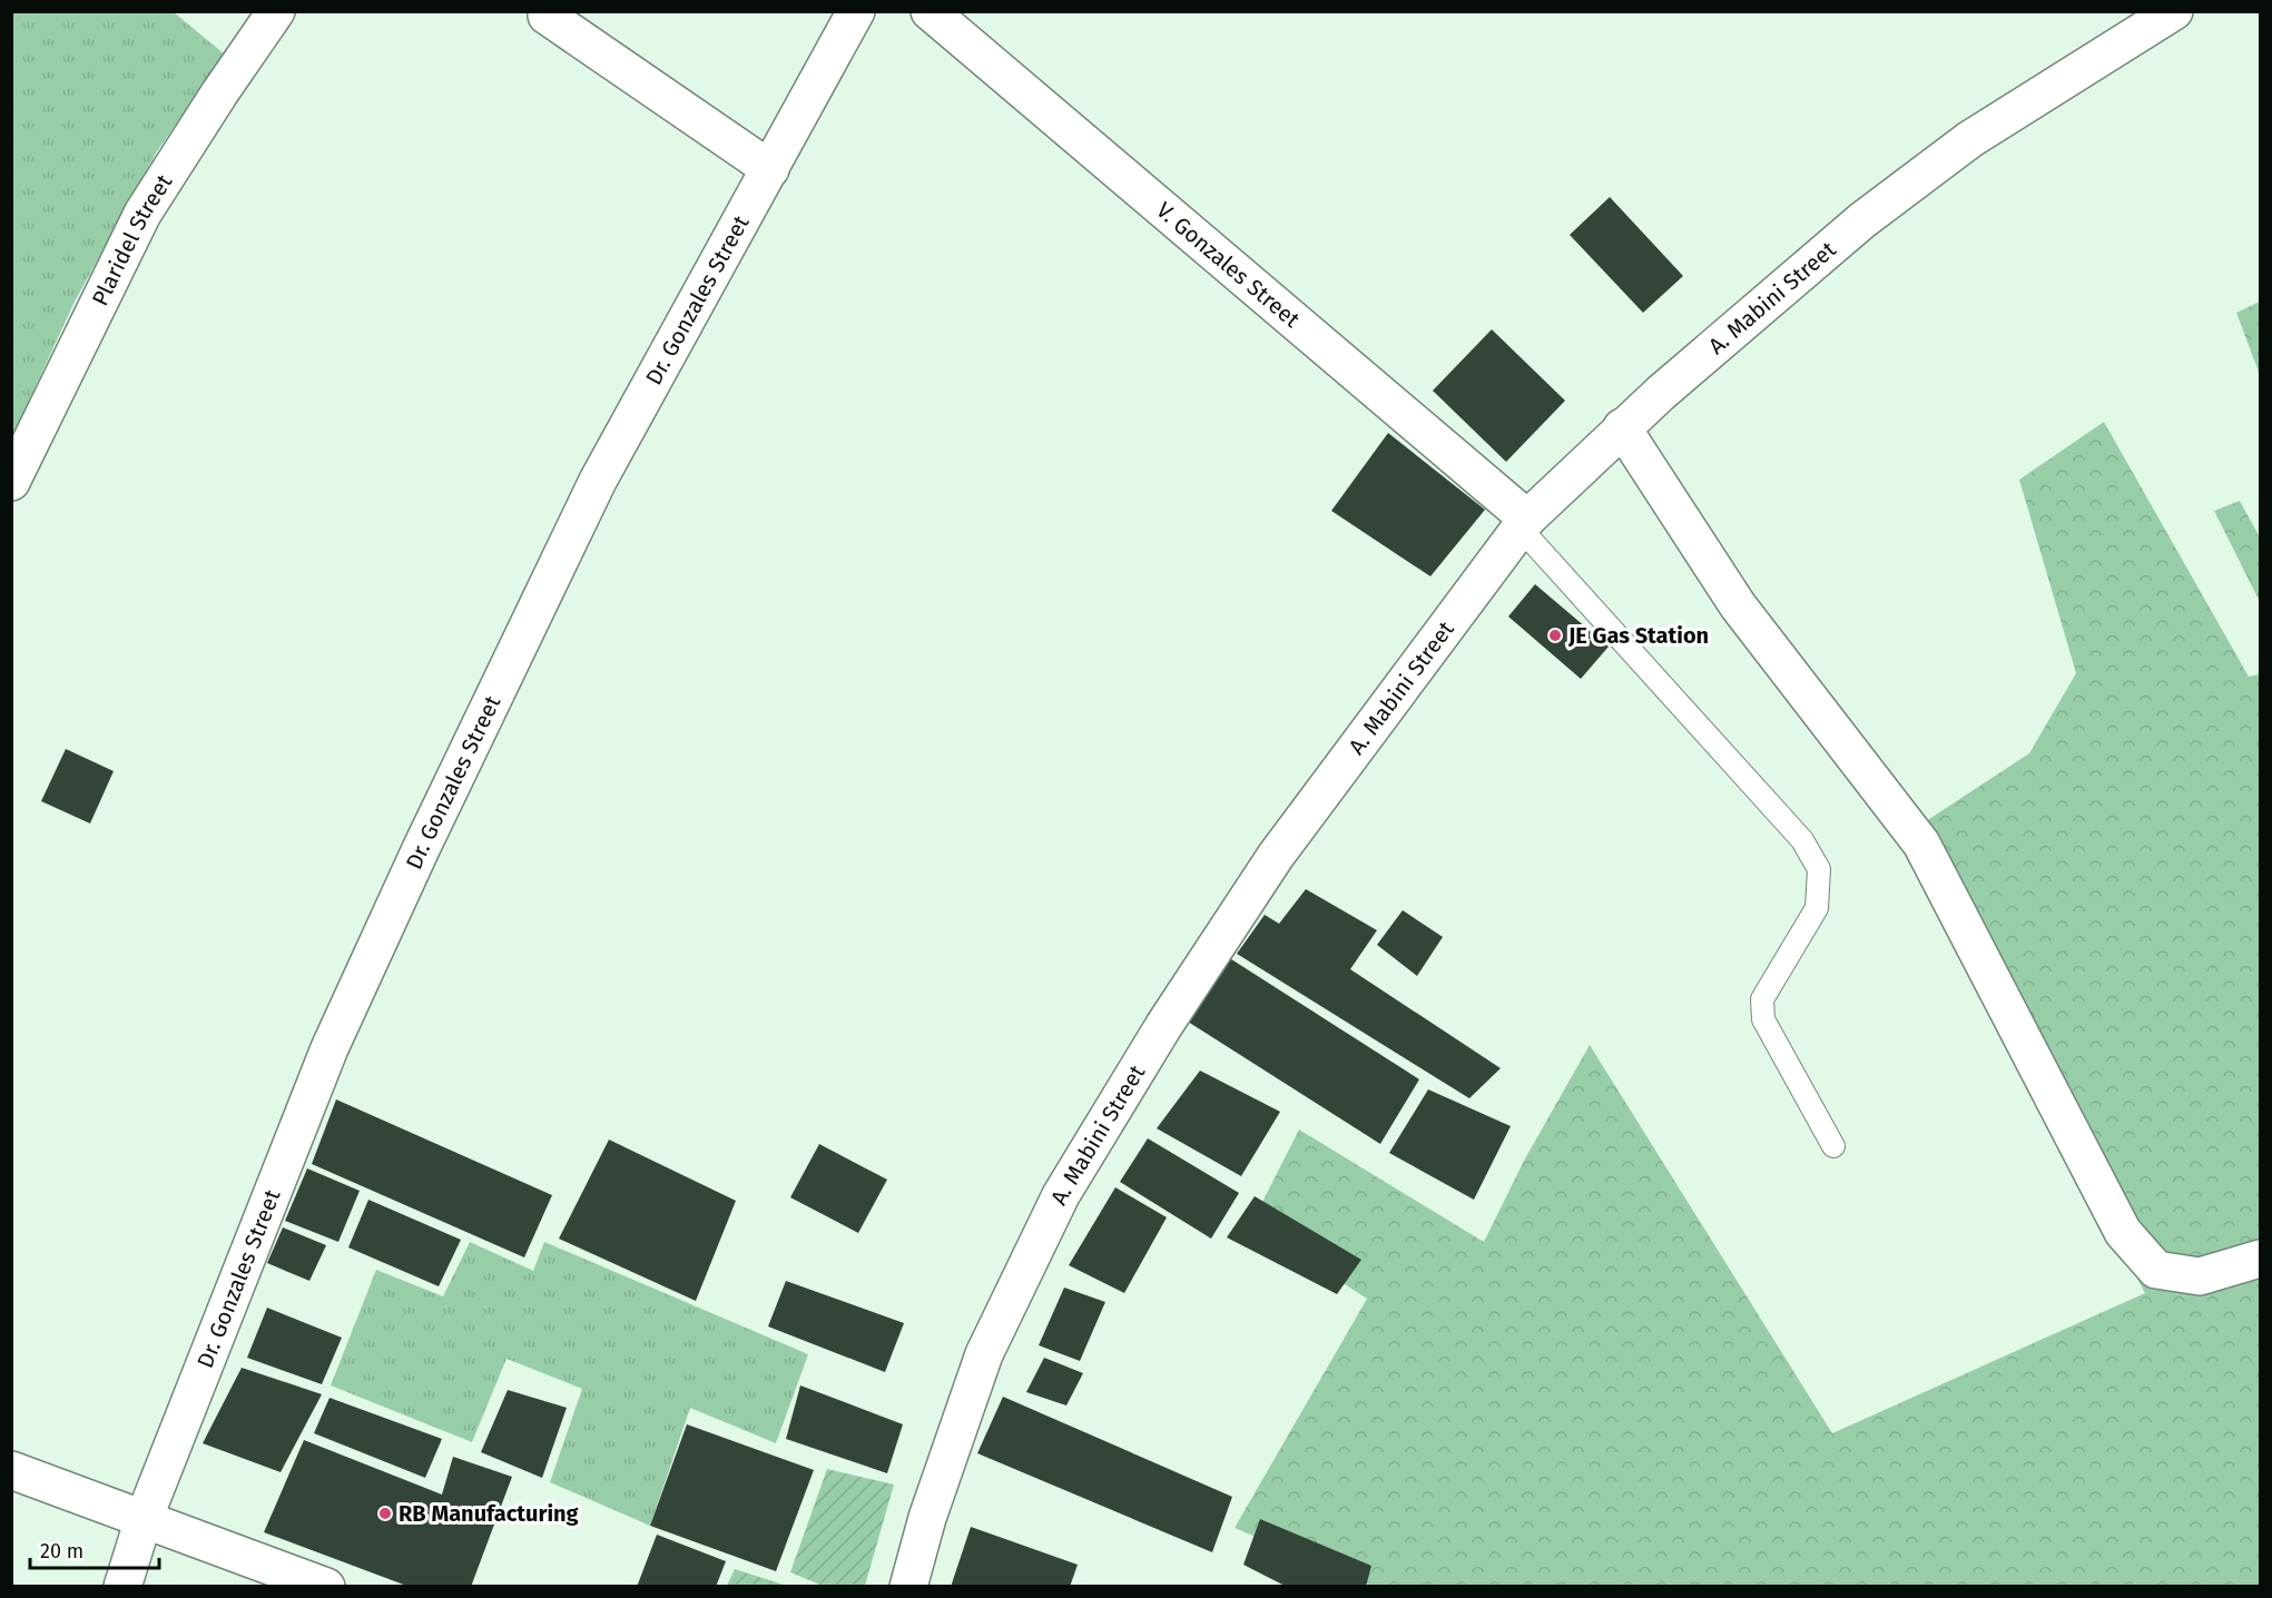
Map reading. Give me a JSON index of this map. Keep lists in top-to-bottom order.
{
  "streets": {
    "street": [
      "Plaridel Street",
      "V. Gonzales Street",
      "A. Mabini Street",
      "Dr. Gonzales Street"
    ]
  },
  "crossings": [
    ["V. Gonzales Street", "A. Mabini Street"]
  ],
  "places": ["JE Gas Station", "RB Manufacturing"],
  "scale_bar": "20 m"
}
